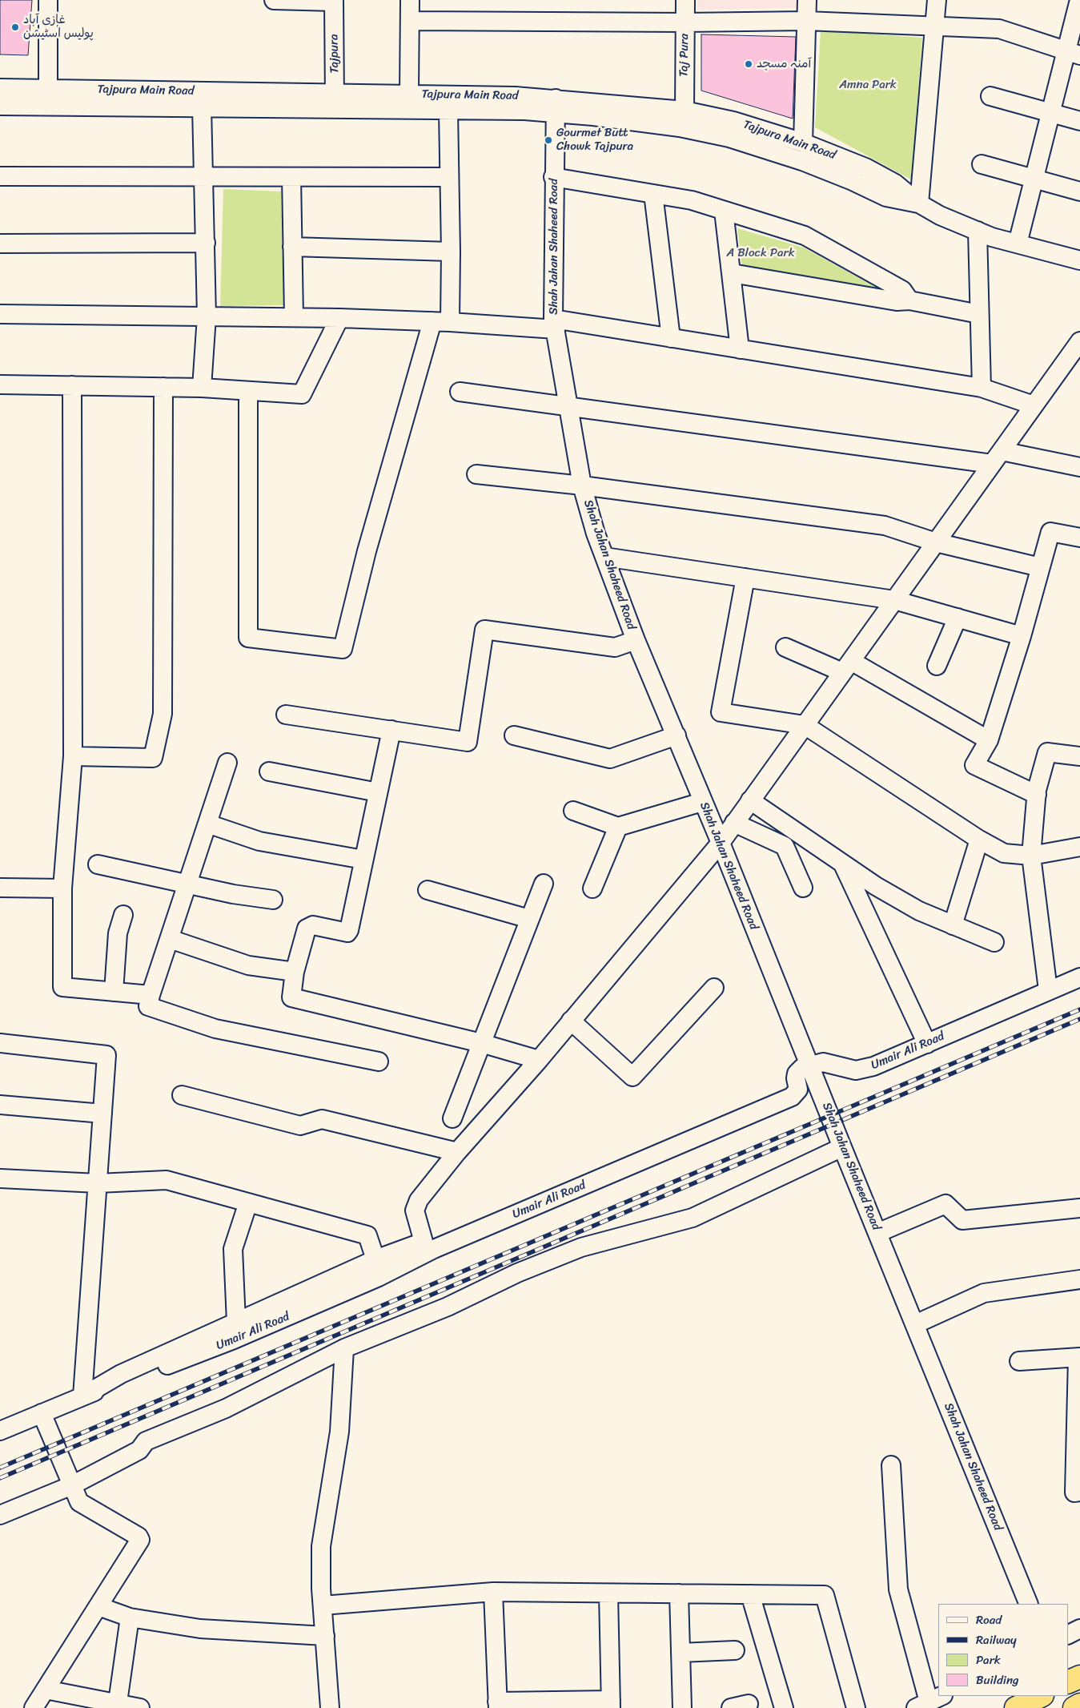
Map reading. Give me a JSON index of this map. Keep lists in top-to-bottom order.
{
  "streets": {
    "street": [
      "Tajpura",
      "Taj Pura",
      "Tajpura Main Road",
      "Shah Jahan Shaheed Road",
      "Umair Ali Road"
    ]
  },
  "crossings": [
    ["Tajpura", "Tajpura Main Road"],
    ["Taj Pura", "Tajpura Main Road"],
    ["Tajpura Main Road", "Shah Jahan Shaheed Road"],
    ["Shah Jahan Shaheed Road", "Umair Ali Road"]
  ],
  "parks": ["Amna Park", "A Block Park"],
  "places": ["غازی آباد پولیس اسٹیشن", "آمنہ مسجد", "Gourmet Butt Chowk Tajpura"],
  "legend": [
    "Road",
    "Railway",
    "Park",
    "Building"
  ]
}
